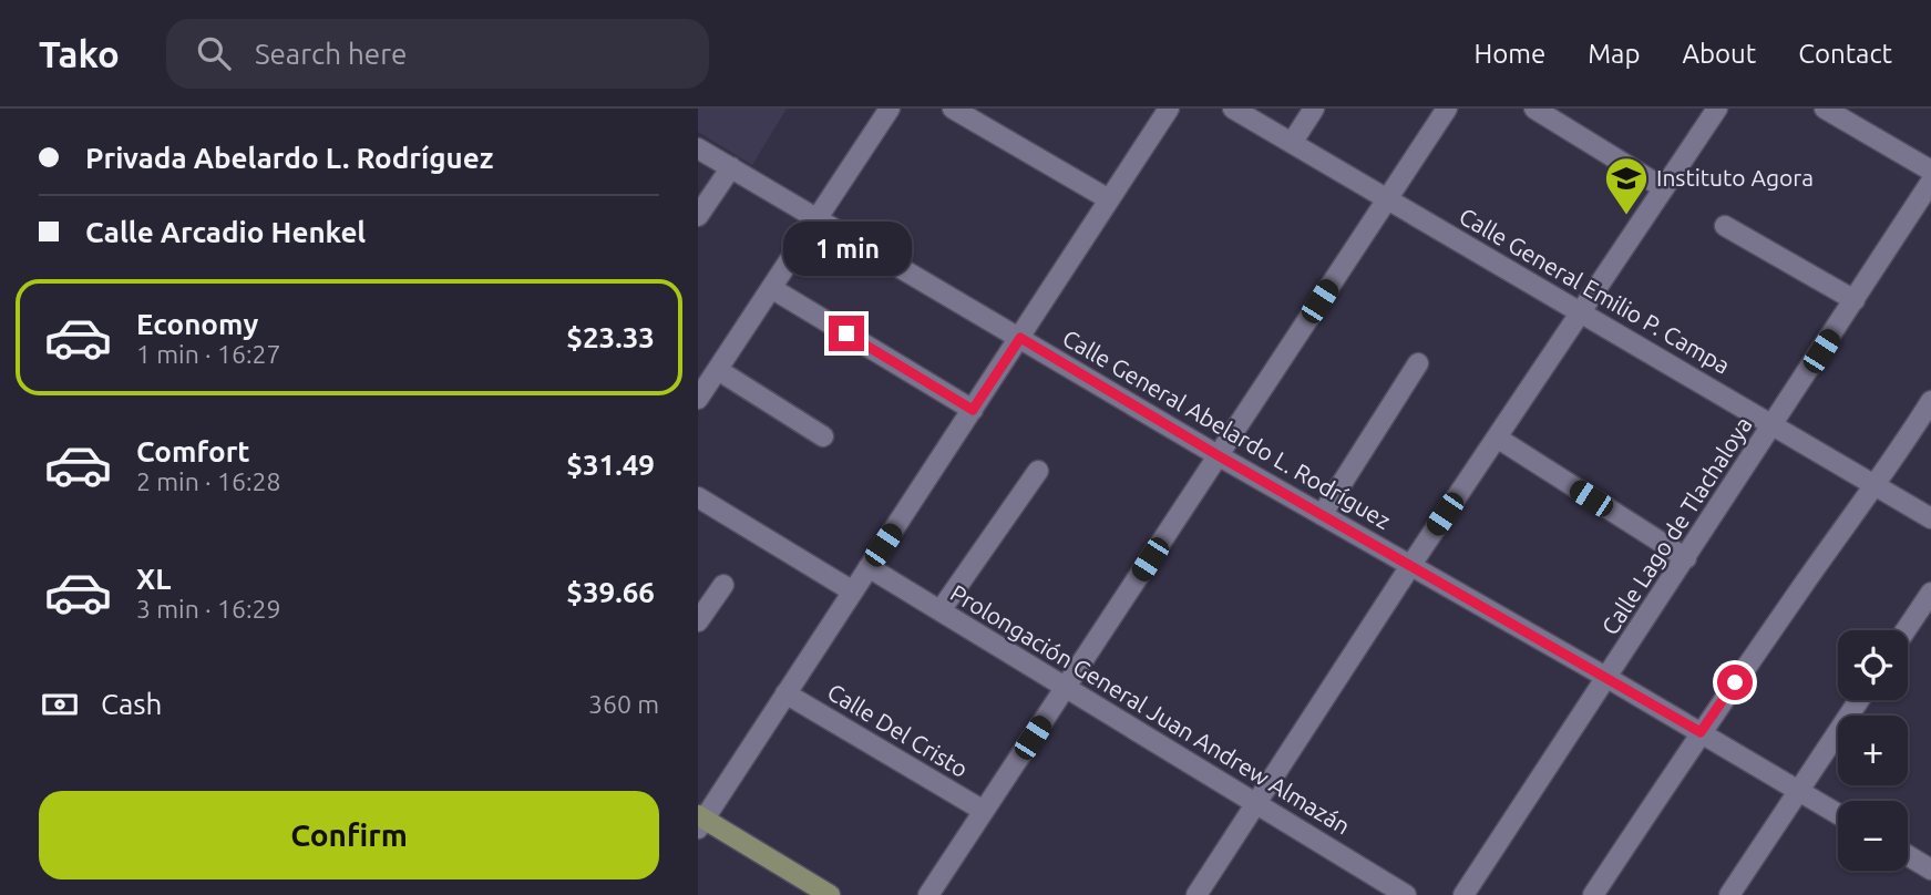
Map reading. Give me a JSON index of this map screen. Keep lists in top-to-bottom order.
{
  "streets": {
    "street": [
      "Calle General Emilio P. Campa",
      "Calle General Abelardo L. Rodríguez",
      "Calle Lago de Tlachaloya",
      "Prolongación General Juan Andrew Almazán",
      "Calle Del Cristo"
    ]
  },
  "crossings": [
    ["Calle General Emilio P. Campa", "Calle Lago de Tlachaloya"],
    ["Calle General Abelardo L. Rodríguez", "Calle Lago de Tlachaloya"]
  ],
  "places": {
    "school or university": ["Instituto Agora"]
  },
  "page": {
    "header": "Tako",
    "search": "Search here",
    "nav": [
      "Home",
      "Map",
      "About",
      "Contact"
    ],
    "banner": ["Privada Abelardo L. Rodríguez", "Calle Arcadio Henkel"],
    "bubble": "1 min",
    "list": [
      {
        "name": "Economy",
        "note": "1 min · 16:27",
        "value": "$23.33"
      },
      {
        "name": "Comfort",
        "note": "2 min · 16:28",
        "value": "$31.49"
      },
      {
        "name": "XL",
        "note": "3 min · 16:29",
        "value": "$39.66"
      }
    ],
    "map_buttons": ["+", "−"],
    "pay": ["Cash", "360 m"],
    "buttons": "Confirm"
  }
}
